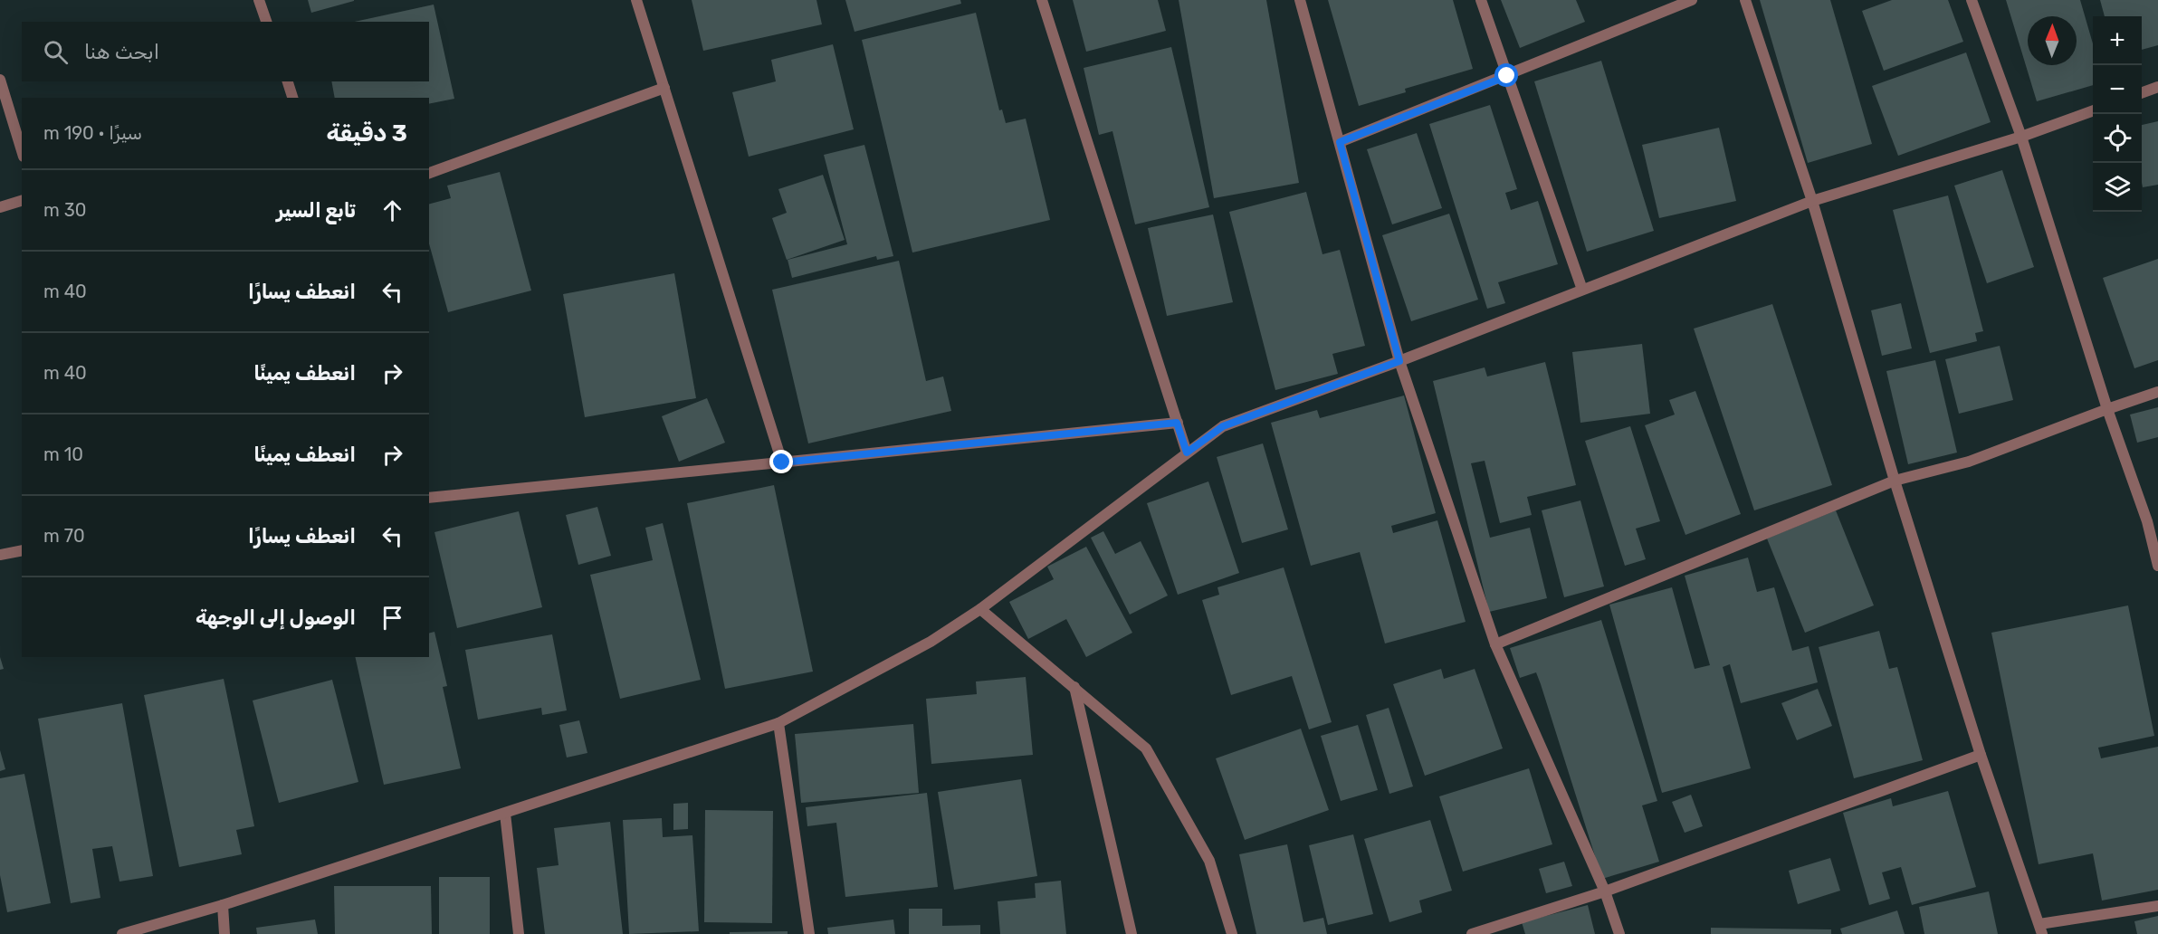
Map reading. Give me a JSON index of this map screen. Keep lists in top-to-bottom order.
{
  "north": "top",
  "page": {
    "map_buttons": ["+", "−"],
    "search": "ابحث هنا",
    "heading": ["3 دقيقة", "سيرًا · 190 m"],
    "list": [
      ["تابع السير", "30 m"],
      ["انعطف يسارًا", "40 m"],
      ["انعطف يمينًا", "40 m"],
      ["انعطف يمينًا", "10 m"],
      ["انعطف يسارًا", "70 m"],
      "الوصول إلى الوجهة"
    ]
  }
}
